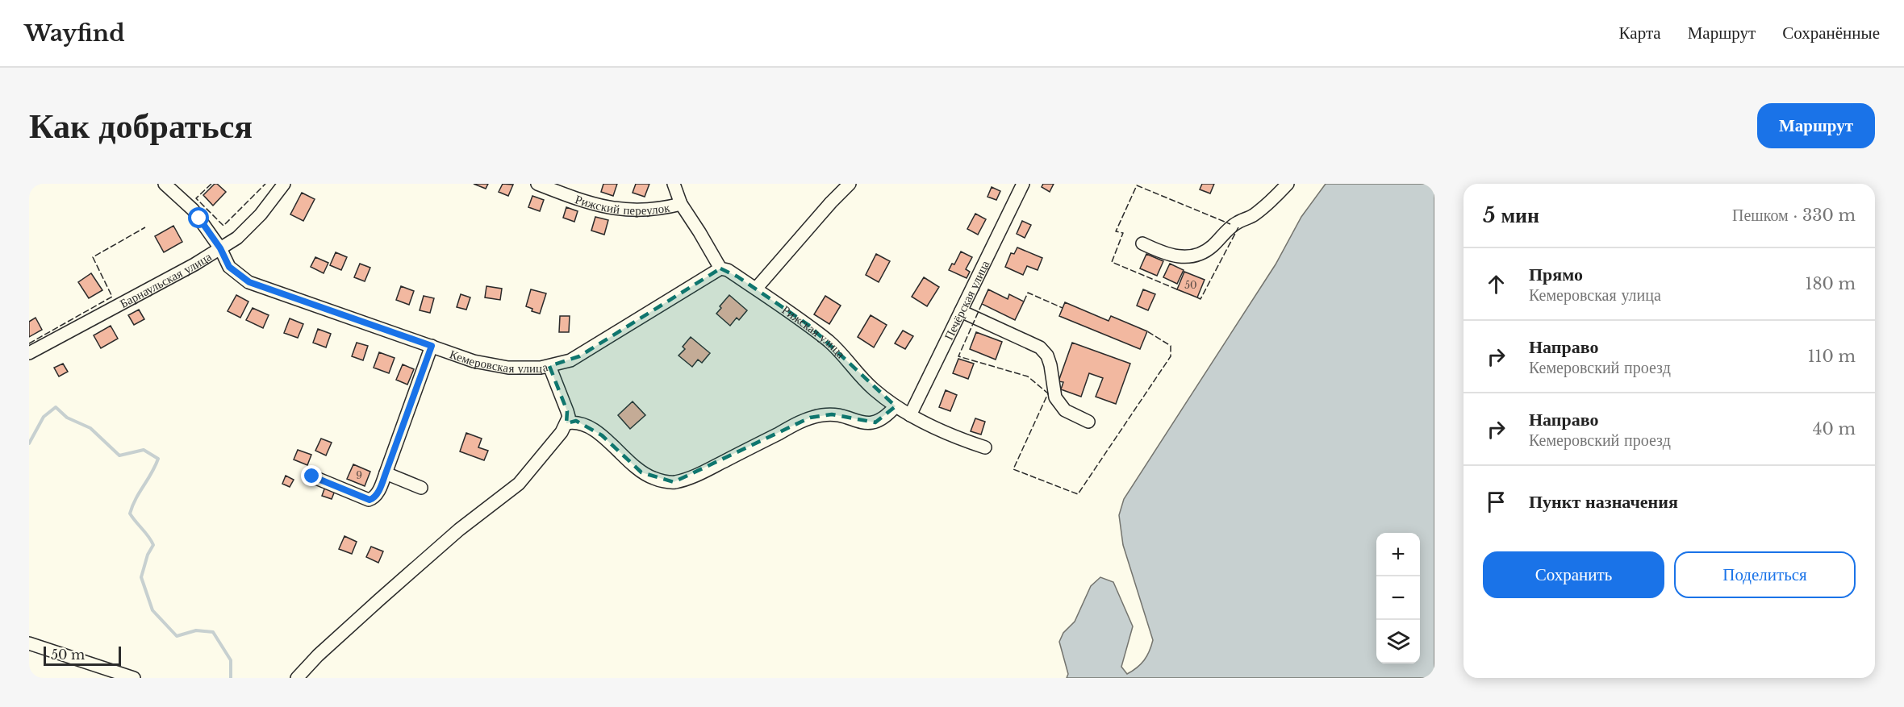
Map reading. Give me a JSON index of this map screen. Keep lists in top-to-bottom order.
{
  "streets": {
    "street": [
      "Рижский переулок",
      "Барнаульская улица",
      "Печёрская улица",
      "Рижская улица",
      "Кемеровская улица"
    ]
  },
  "crossings": [
    ["Барнаульская улица", "Кемеровская улица"],
    ["Печёрская улица", "Рижская улица"],
    ["Рижская улица", "Кемеровская улица"]
  ],
  "house_numbers": ["50", "9"],
  "scale_bar": "50 m",
  "page": {
    "header": "Wayfind",
    "nav": ["Карта", "Маршрут", "Сохранённые"],
    "buttons": [
      "Маршрут",
      ["Сохранить", "Поделиться"]
    ],
    "title": "Как добраться",
    "heading": ["5 мин", "Пешком · 330 m"],
    "list": [
      ["Прямо", "Кемеровская улица", "180 m"],
      ["Направо", "Кемеровский проезд", "110 m"],
      ["Направо", "Кемеровский проезд", "40 m"],
      "Пункт назначения"
    ],
    "map_buttons": ["+", "−"],
    "scale": "50 m"
  }
}
